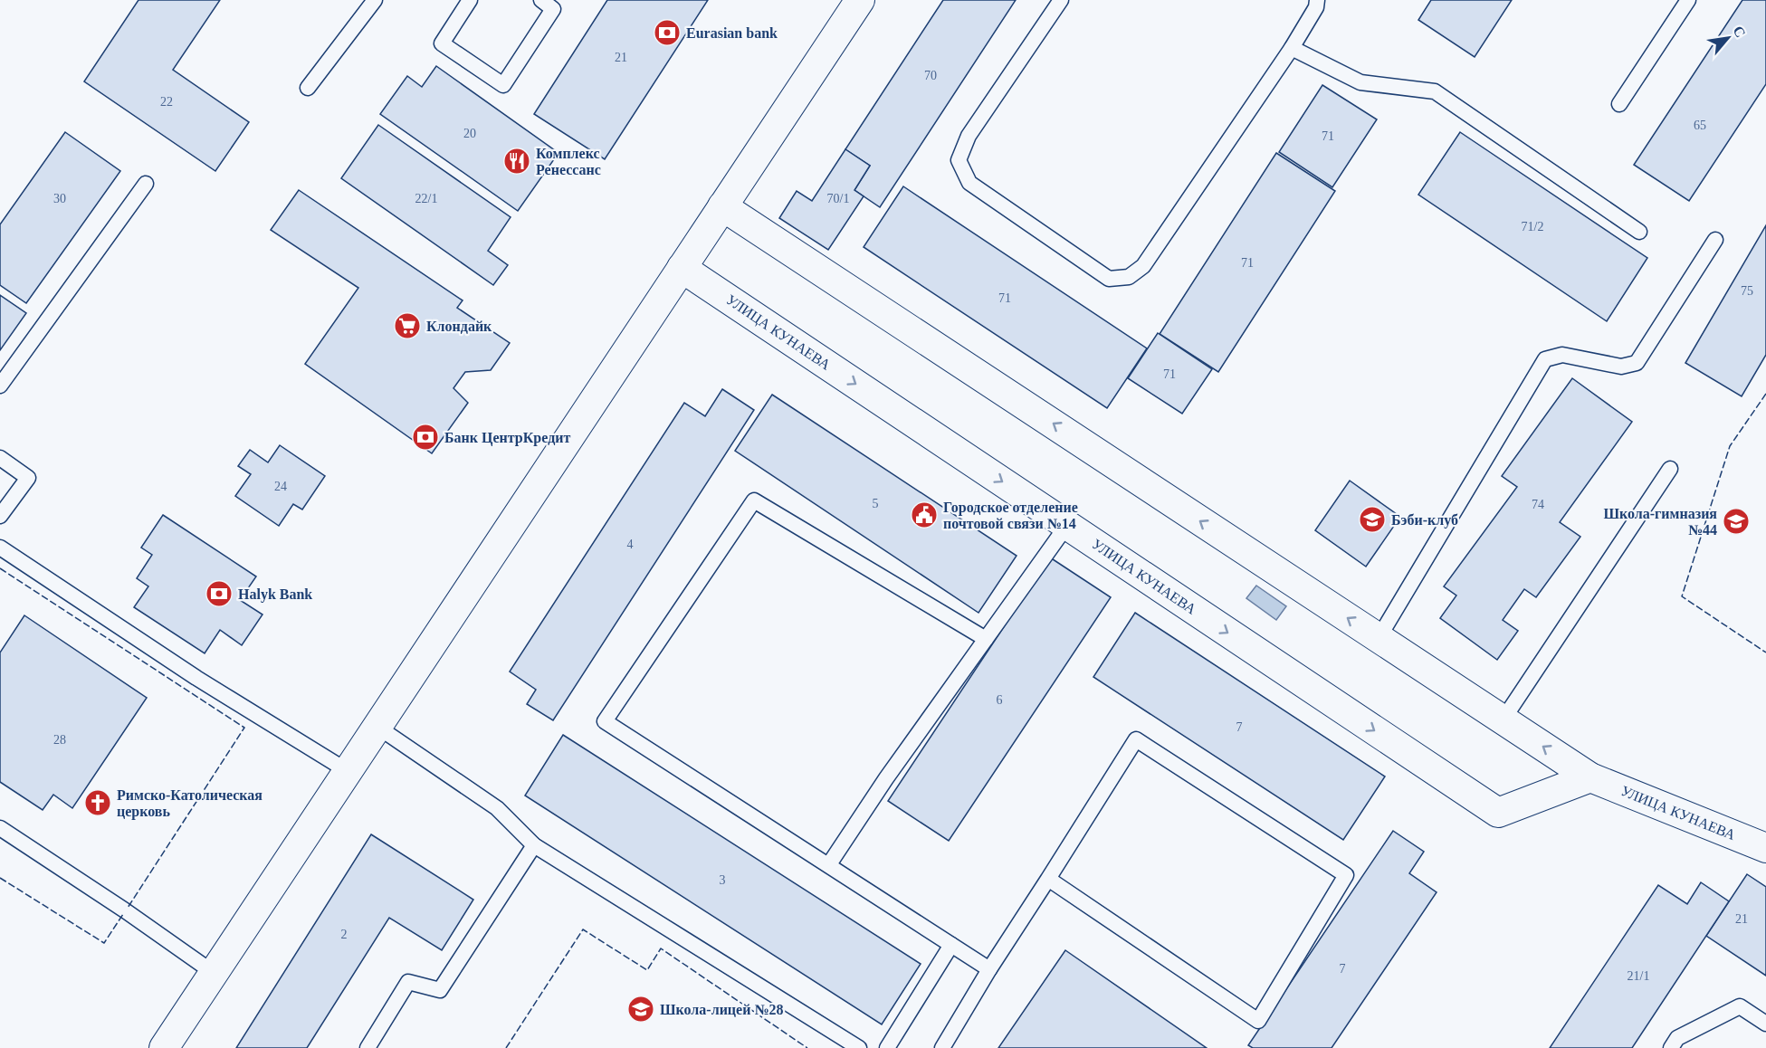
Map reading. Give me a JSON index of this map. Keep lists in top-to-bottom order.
{
  "streets": {
    "street": ["УЛИЦА КУНАЕВА"]
  },
  "places": {
    "bank": ["Eurasian bank", "Банк ЦентрКредит", "Halyk Bank"],
    "restaurant": ["Комплекс Ренессанс"],
    "supermarket": ["Клондайк"],
    "public building": ["Городское отделение почтовой связи №14"],
    "school or university": ["Бэби-клуб", "Школа-гимназия №44", "Школа-лицей №28"],
    "church": ["Римско-Католическая церковь"]
  },
  "house_numbers": [
    "21",
    "70",
    "22",
    "65",
    "20",
    "71",
    "30",
    "22/1",
    "70/1",
    "71/2",
    "71",
    "75",
    "71",
    "71",
    "24",
    "5",
    "74",
    "4",
    "6",
    "7",
    "28",
    "3",
    "21",
    "2",
    "7",
    "21/1"
  ],
  "north": "top right"
}
